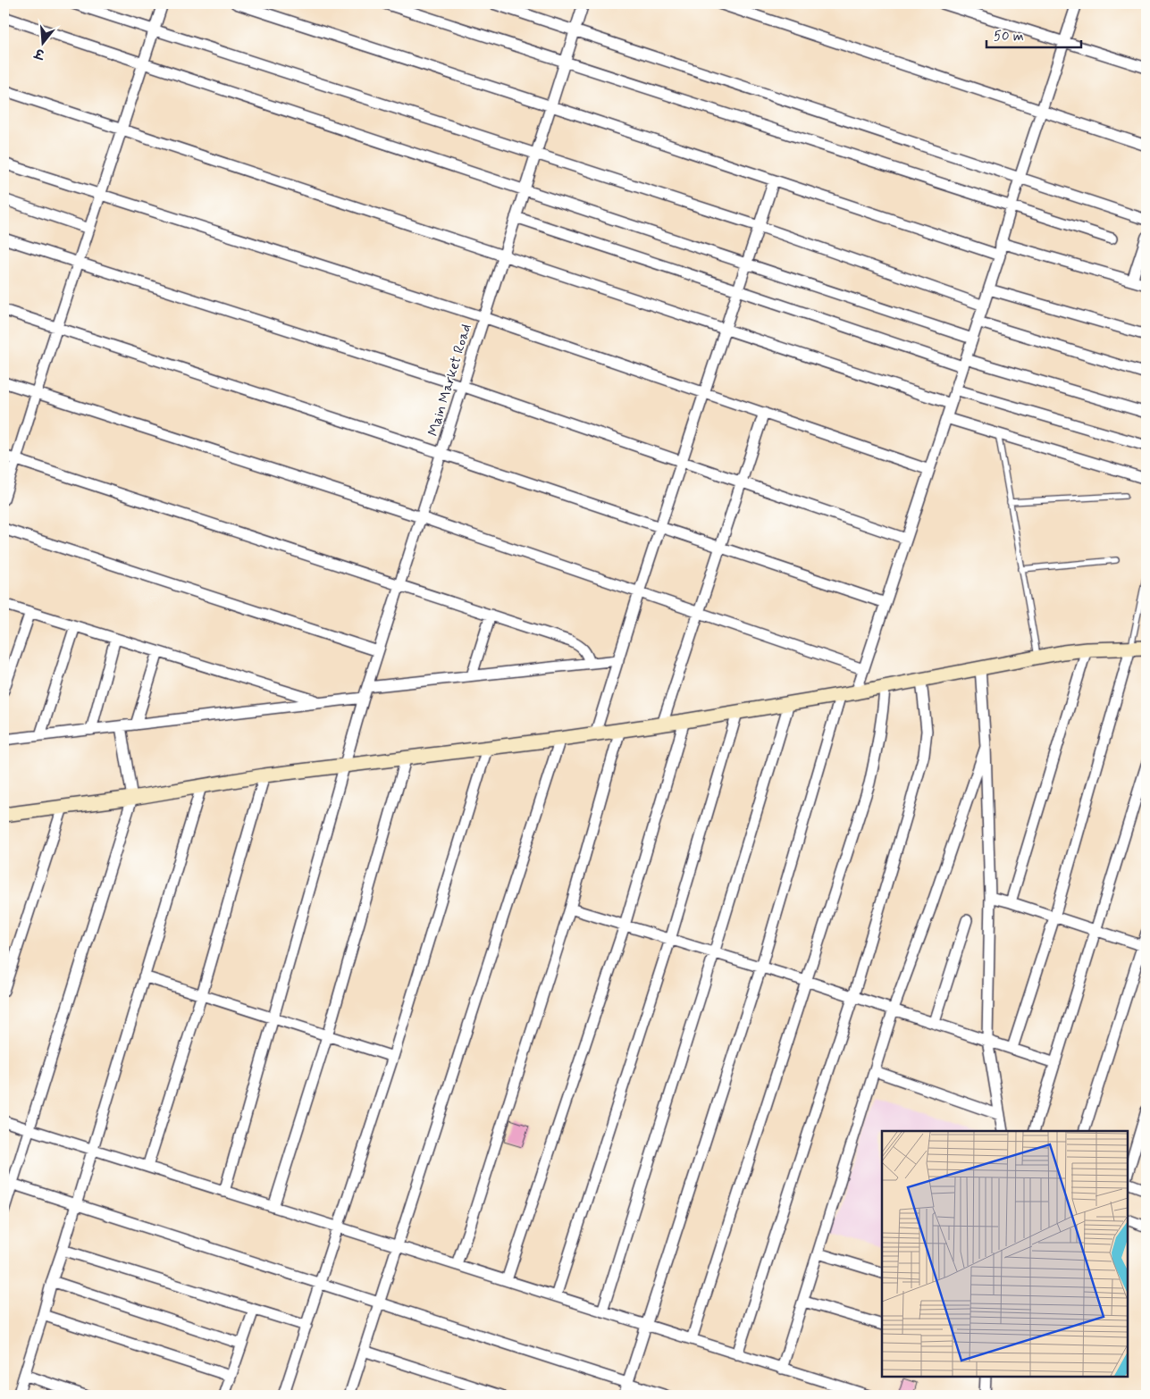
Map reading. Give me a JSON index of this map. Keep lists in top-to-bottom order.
{
  "streets": {
    "street": ["Main Market Road"]
  },
  "scale_bar": "50 m",
  "north": "bottom"
}
